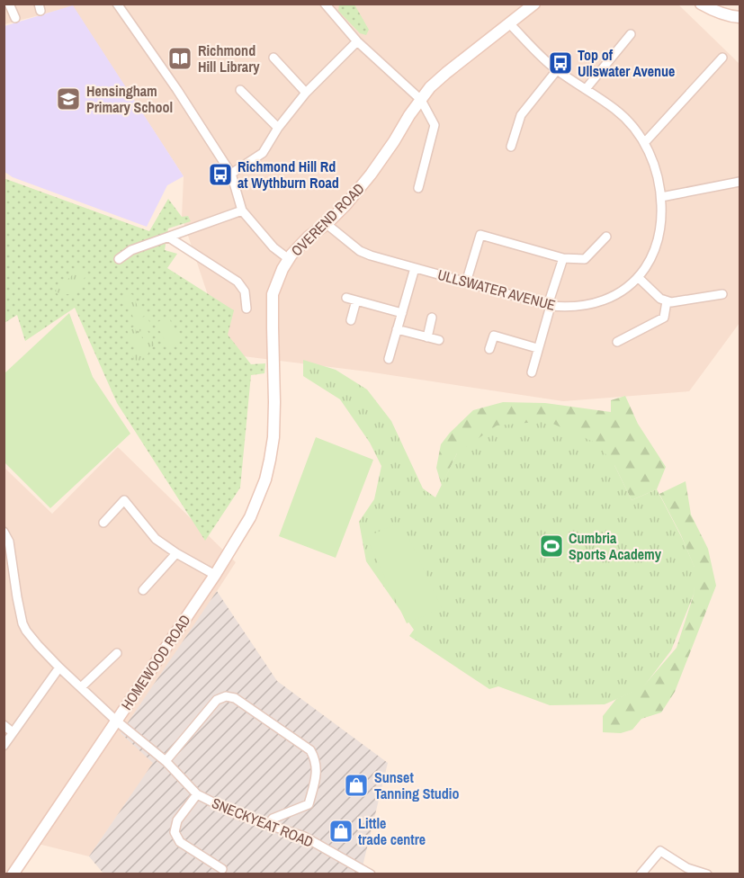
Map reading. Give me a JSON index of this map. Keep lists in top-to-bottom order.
{
  "streets": {
    "street": [
      "OVEREND ROAD",
      "ULLSWATER AVENUE",
      "HOMEWOOD ROAD",
      "SNECKYEAT ROAD"
    ]
  },
  "crossings": [
    ["OVEREND ROAD", "ULLSWATER AVENUE"],
    ["OVEREND ROAD", "HOMEWOOD ROAD"],
    ["HOMEWOOD ROAD", "SNECKYEAT ROAD"]
  ],
  "places": {
    "library": ["Richmond Hill Library"],
    "bus stop": ["Top of Ullswater Avenue", "Richmond Hill Rd at Wythburn Road"],
    "school or university": ["Hensingham Primary School"],
    "sports": ["Cumbria Sports Academy"],
    "shop": ["Sunset Tanning Studio", "Little trade centre"]
  }
}
